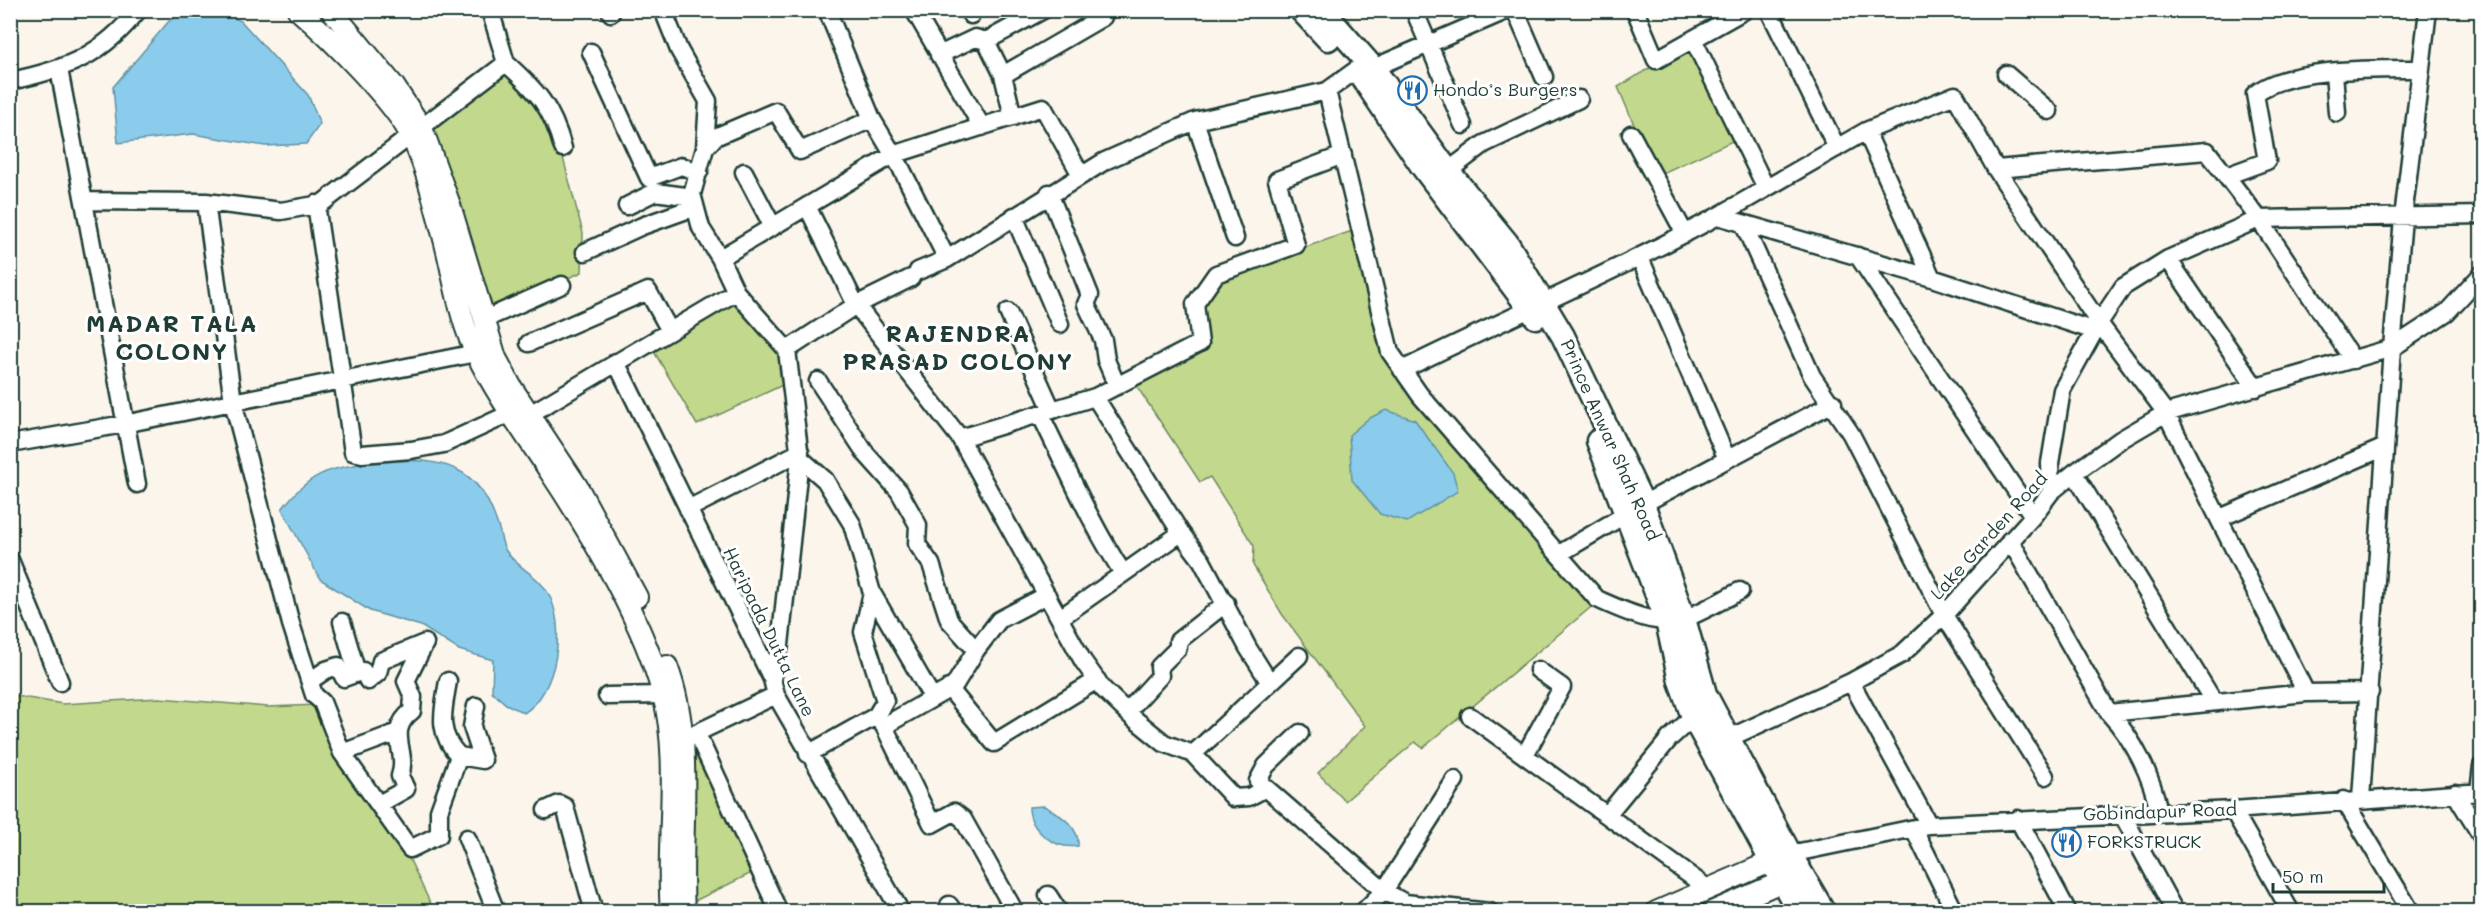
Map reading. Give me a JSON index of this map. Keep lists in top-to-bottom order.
{
  "streets": {
    "main road": ["Prince Anwar Shah Road"],
    "street": ["Lake Garden Road", "Haripada Dutta Lane", "Gobindapur Road"]
  },
  "crossings": [
    ["Prince Anwar Shah Road", "Lake Garden Road"],
    ["Prince Anwar Shah Road", "Gobindapur Road"]
  ],
  "districts": ["MADAR TALA COLONY", "RAJENDRA PRASAD COLONY"],
  "places": {
    "restaurant": ["Hondo’s Burgers", "FORKSTRUCK"]
  },
  "scale_bar": "50 m"
}
